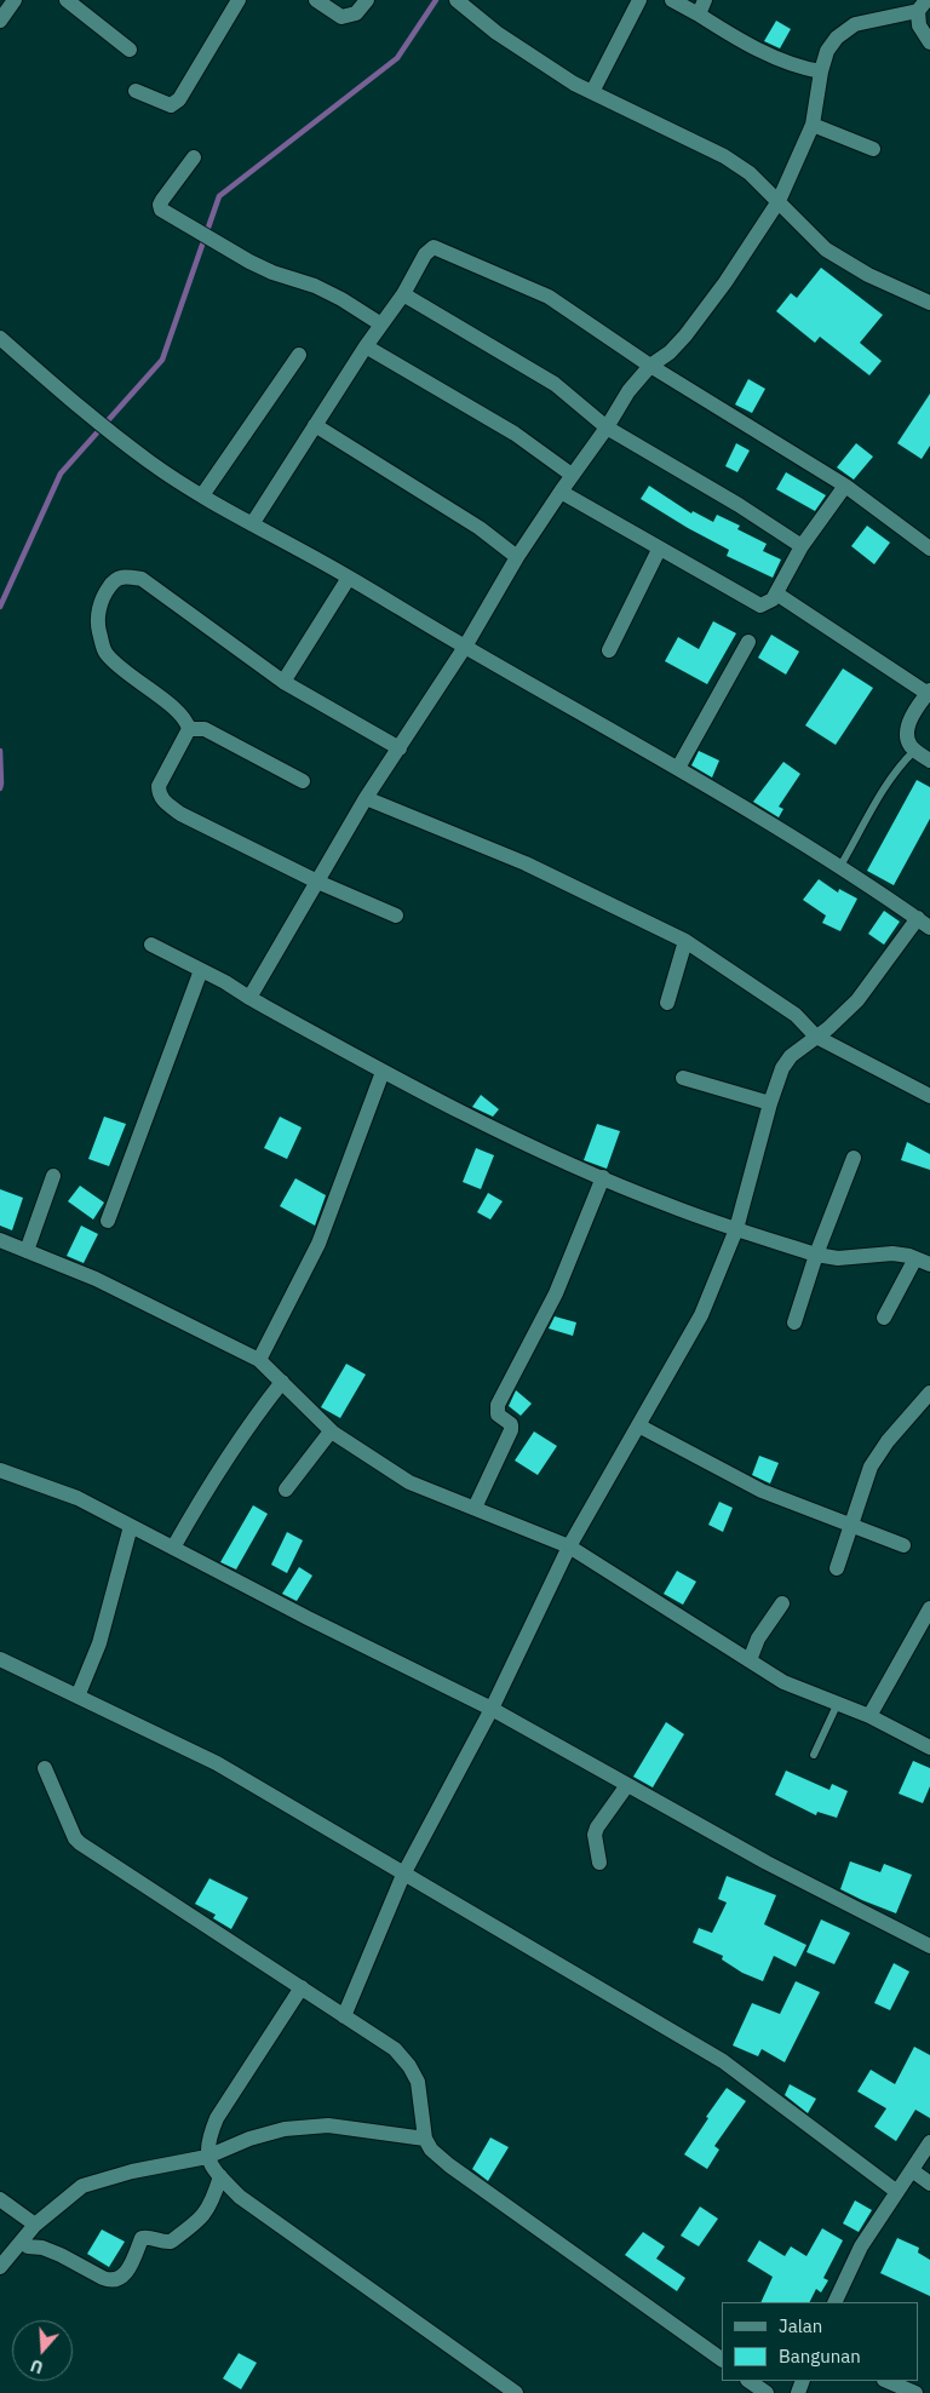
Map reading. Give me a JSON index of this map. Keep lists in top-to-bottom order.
{
  "legend": ["Jalan", "Bangunan"],
  "north": "bottom"
}
